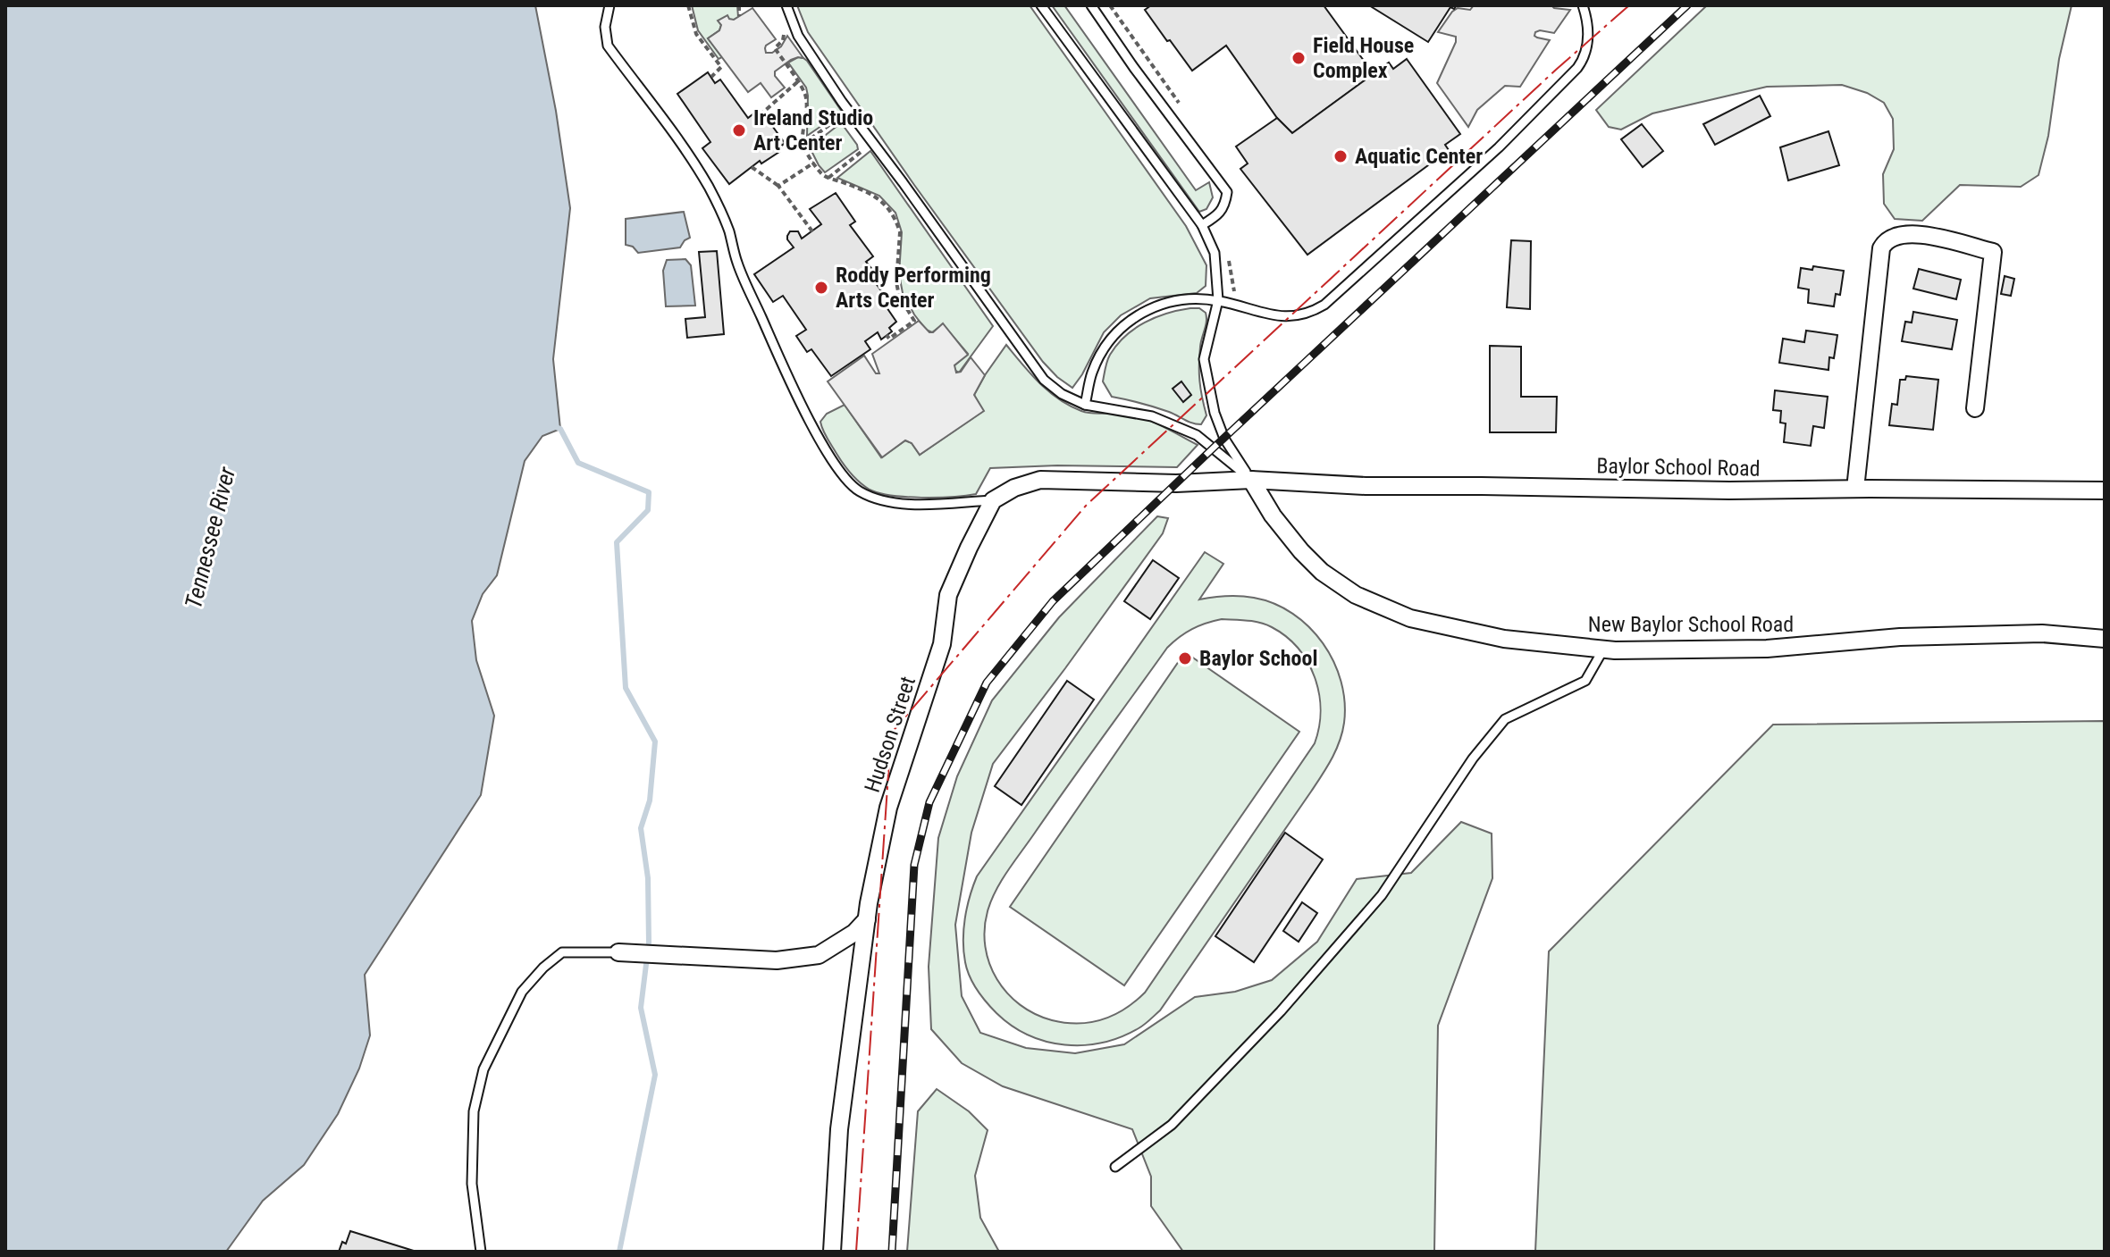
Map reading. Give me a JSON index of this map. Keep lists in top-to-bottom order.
{
  "streets": {
    "street": ["Baylor School Road", "New Baylor School Road", "Hudson Street"]
  },
  "crossings": [
    ["Baylor School Road", "New Baylor School Road"]
  ],
  "water": ["Tennessee River"],
  "places": [
    "Field House Complex",
    "Ireland Studio Art Center",
    "Aquatic Center",
    "Roddy Performing Arts Center",
    "Baylor School"
  ]
}
